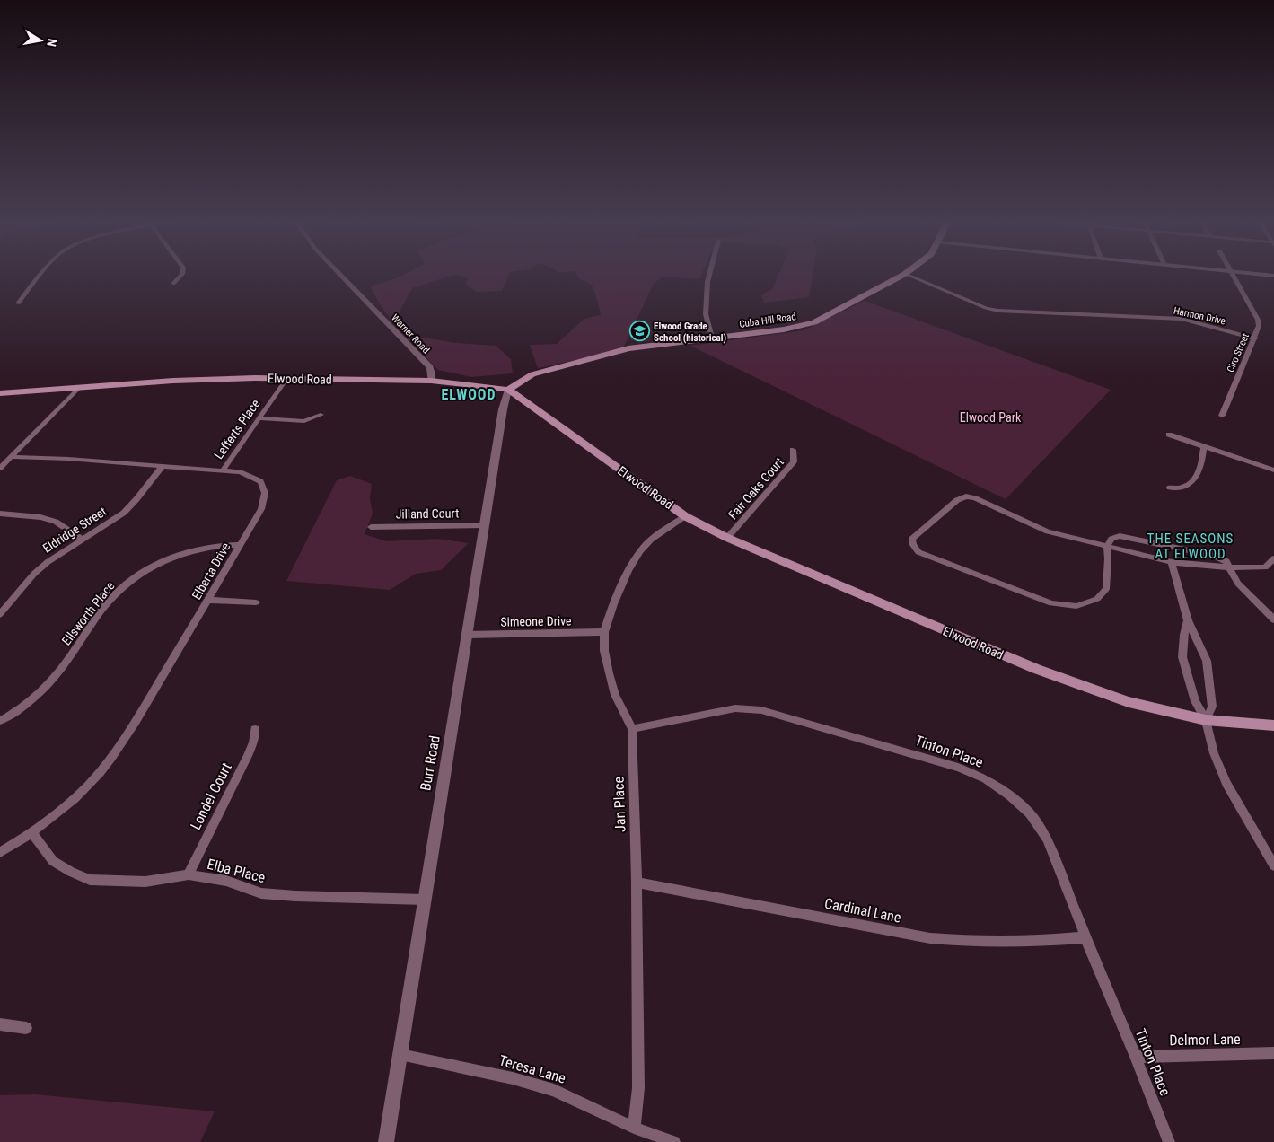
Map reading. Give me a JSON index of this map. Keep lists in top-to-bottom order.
{
  "streets": {
    "main road": ["Cuba Hill Road", "Elwood Road"],
    "street": [
      "Harmon Drive",
      "Warner Road",
      "Ciro Street",
      "Lefferts Place",
      "Fair Oaks Court",
      "Jilland Court",
      "Eldridge Street",
      "Elberta Drive",
      "Ellsworth Place",
      "Simeone Drive",
      "Tinton Place",
      "Burr Road",
      "Londel Court",
      "Jan Place",
      "Elba Place",
      "Cardinal Lane",
      "Delmor Lane",
      "Teresa Lane"
    ]
  },
  "crossings": [
    ["Harmon Drive", "Ciro Street"],
    ["Cuba Hill Road", "Elwood Road"],
    ["Cuba Hill Road", "Burr Road"],
    ["Warner Road", "Elwood Road"],
    ["Elwood Road", "Lefferts Place"],
    ["Elwood Road", "Fair Oaks Court"],
    ["Elwood Road", "Burr Road"],
    ["Elwood Road", "Jan Place"],
    ["Lefferts Place", "Elberta Drive"],
    ["Jilland Court", "Burr Road"],
    ["Eldridge Street", "Elberta Drive"],
    ["Elberta Drive", "Ellsworth Place"],
    ["Elberta Drive", "Elba Place"],
    ["Simeone Drive", "Burr Road"],
    ["Simeone Drive", "Jan Place"],
    ["Tinton Place", "Jan Place"],
    ["Tinton Place", "Cardinal Lane"],
    ["Tinton Place", "Delmor Lane"],
    ["Burr Road", "Elba Place"],
    ["Burr Road", "Teresa Lane"],
    ["Londel Court", "Elba Place"],
    ["Jan Place", "Cardinal Lane"],
    ["Jan Place", "Teresa Lane"]
  ],
  "districts": ["ELWOOD", "THE SEASONS AT ELWOOD"],
  "parks": ["Elwood Park"],
  "places": {
    "school or university": ["Elwood Grade School (historical)"]
  },
  "north": "right"
}
